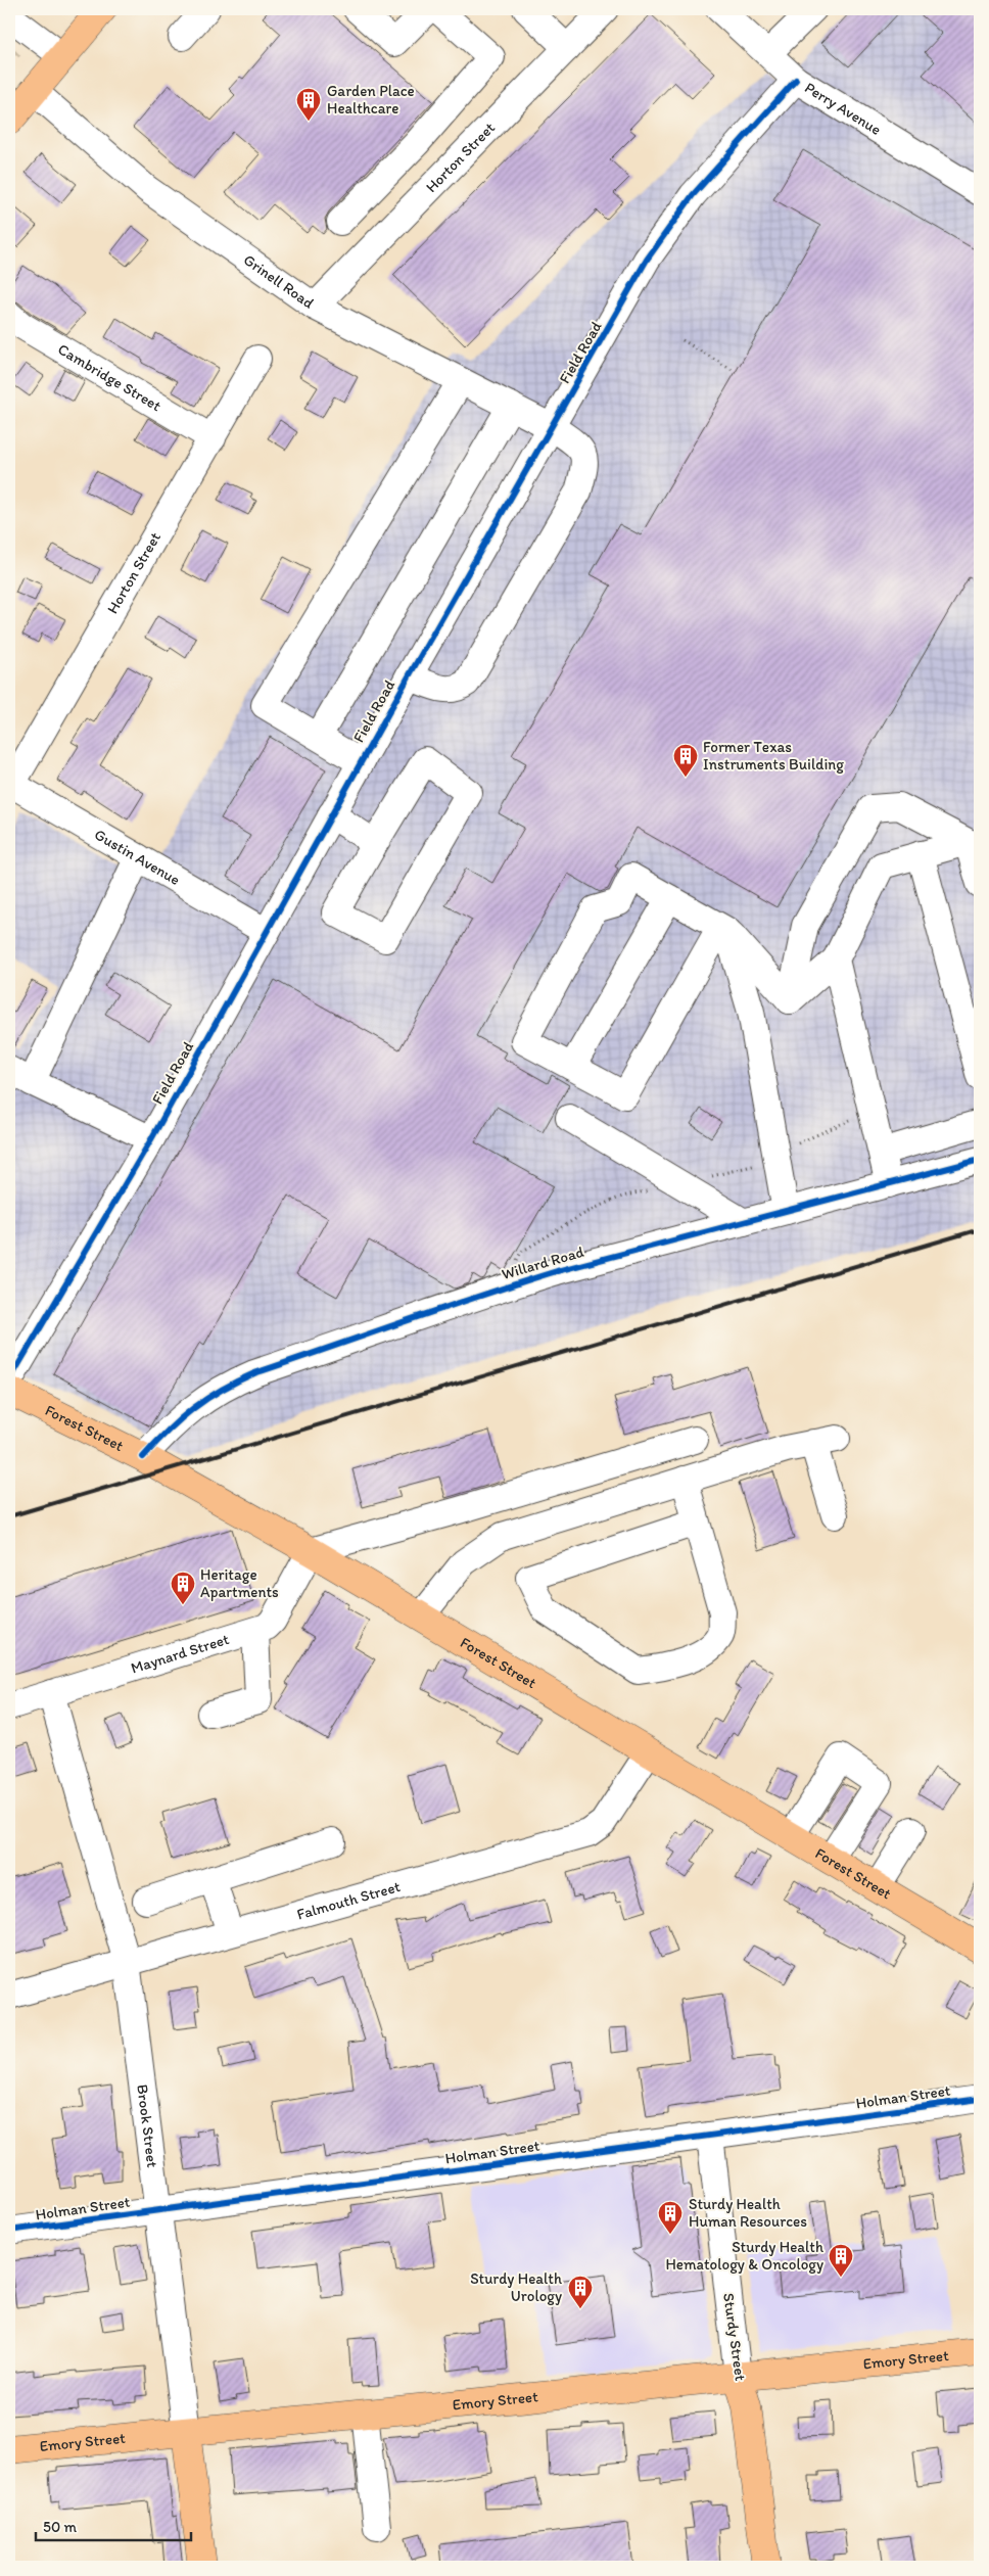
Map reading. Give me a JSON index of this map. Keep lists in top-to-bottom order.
{
  "streets": {
    "main road": [
      "Forest Street",
      "Brook Street",
      "Sturdy Street",
      "Emory Street"
    ],
    "street": [
      "Perry Avenue",
      "Horton Street",
      "Grinell Road",
      "Field Road",
      "Cambridge Street",
      "Gustin Avenue",
      "Willard Road",
      "Maynard Street",
      "Falmouth Street",
      "Holman Street"
    ]
  },
  "crossings": [
    ["Perry Avenue", "Field Road"],
    ["Horton Street", "Grinell Road"],
    ["Horton Street", "Cambridge Street"],
    ["Horton Street", "Gustin Avenue"],
    ["Grinell Road", "Field Road"],
    ["Field Road", "Gustin Avenue"],
    ["Willard Road", "Forest Street"],
    ["Forest Street", "Maynard Street"],
    ["Forest Street", "Falmouth Street"],
    ["Maynard Street", "Brook Street"],
    ["Falmouth Street", "Brook Street"],
    ["Holman Street", "Brook Street"],
    ["Holman Street", "Sturdy Street"],
    ["Brook Street", "Emory Street"],
    ["Sturdy Street", "Emory Street"]
  ],
  "places": {
    "building": [
      "Garden Place Healthcare",
      "Former Texas Instruments Building",
      "Heritage Apartments",
      "Sturdy Health Human Resources",
      "Sturdy Health Hematology & Oncology",
      "Sturdy Health Urology"
    ]
  },
  "scale_bar": "50 m"
}
